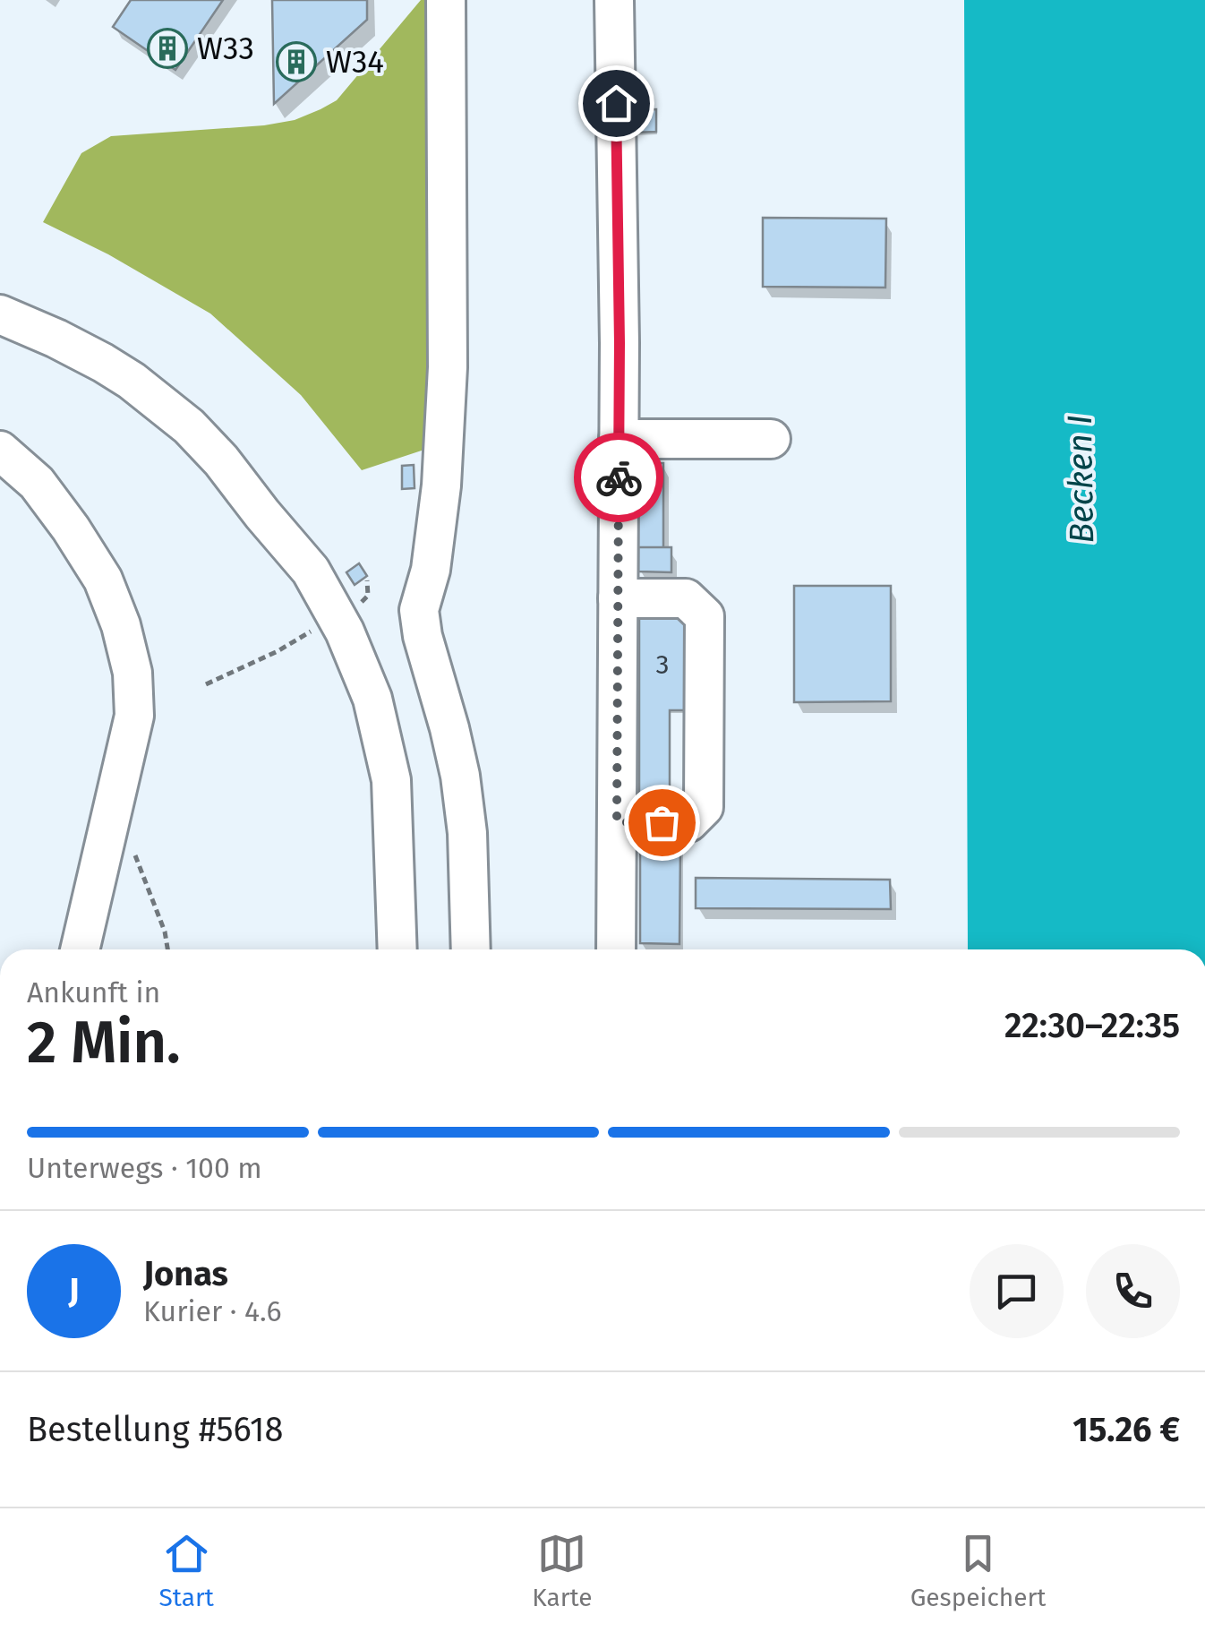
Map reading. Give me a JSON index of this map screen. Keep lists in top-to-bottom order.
{
  "water": ["Becken I"],
  "places": {
    "building": ["W33", "W34"]
  },
  "house_numbers": ["3"],
  "page": {
    "heading": ["2 Min.", "Ankunft in", "22:30–22:35"],
    "panel": [
      "Jonas",
      "Kurier · 4.6",
      "Bestellung #5618",
      "15.26 €"
    ],
    "bar": "Unterwegs · 100 m",
    "round": "J",
    "tabs": ["Start", "Karte", "Gespeichert"]
  }
}
